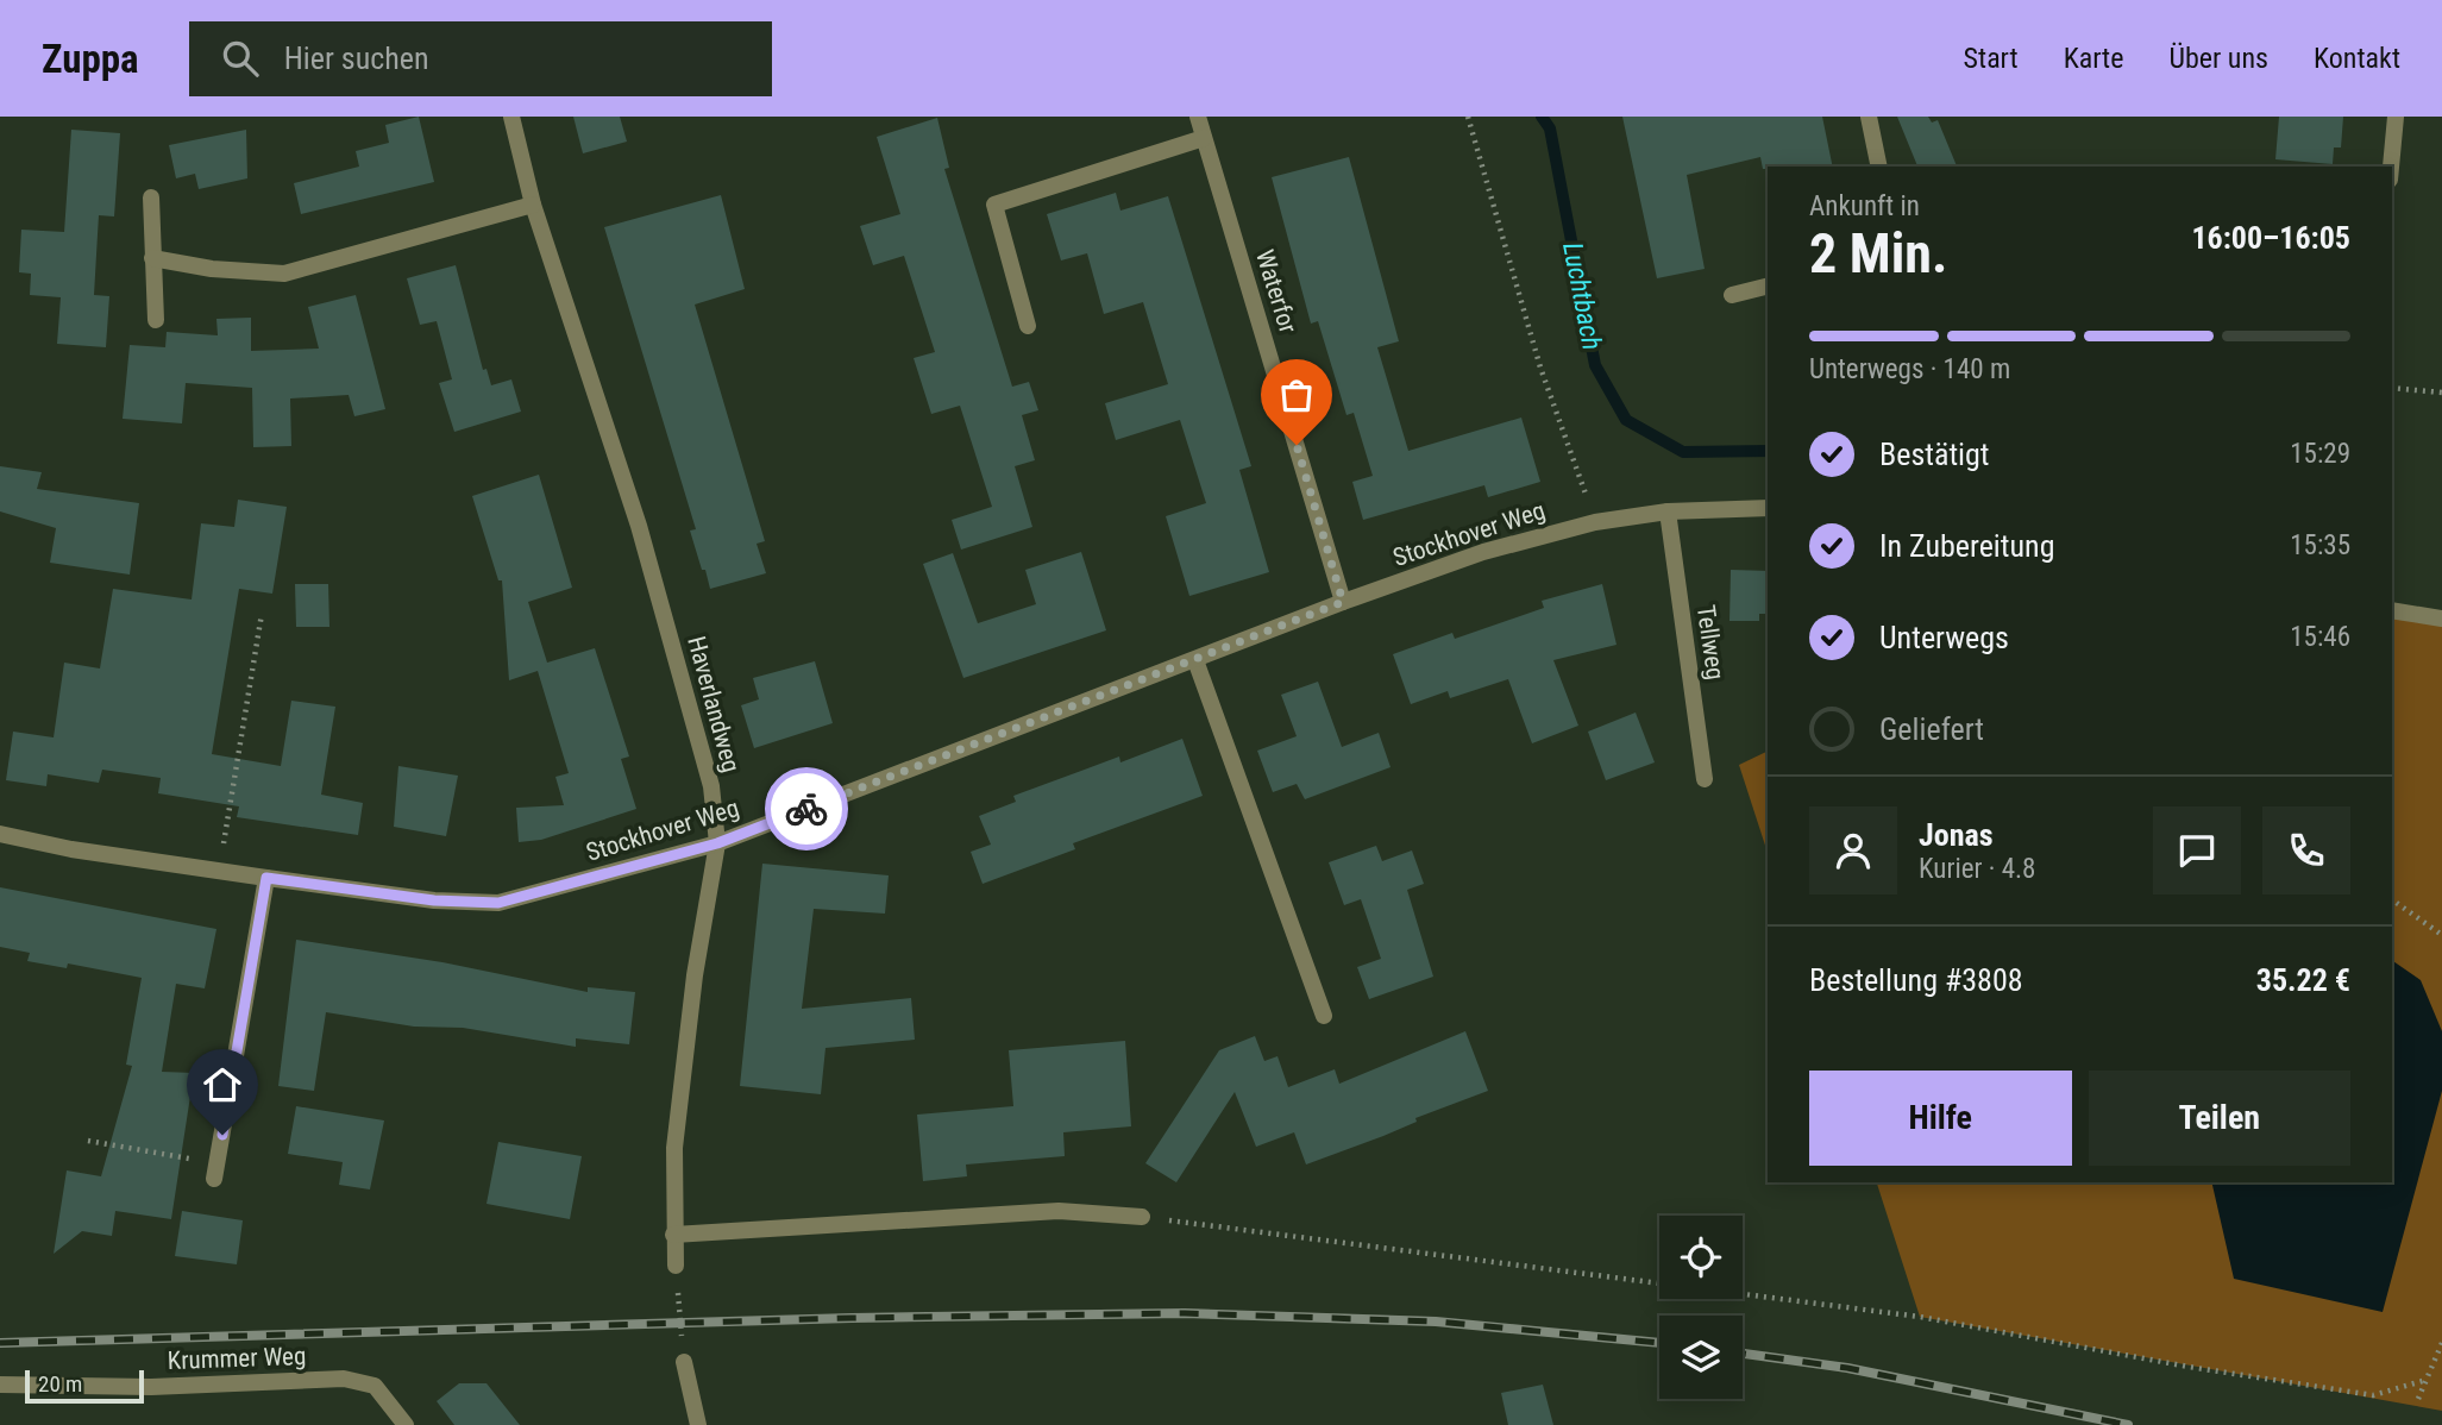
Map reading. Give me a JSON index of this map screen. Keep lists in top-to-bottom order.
{
  "streets": {
    "street": [
      "Waterfor",
      "Stockhover Weg",
      "Tellweg",
      "Haverlandweg",
      "Krummer Weg"
    ]
  },
  "crossings": [
    ["Waterfor", "Stockhover Weg"],
    ["Stockhover Weg", "Tellweg"],
    ["Stockhover Weg", "Haverlandweg"]
  ],
  "water": ["Luchtbach"],
  "scale_bar": "20 m",
  "page": {
    "header": "Zuppa",
    "search": "Hier suchen",
    "nav": [
      "Start",
      "Karte",
      "Über uns",
      "Kontakt"
    ],
    "heading": ["2 Min.", "Ankunft in", "16:00–16:05"],
    "panel": [
      "Jonas",
      "Kurier · 4.8",
      "Bestellung #3808",
      "35.22 €"
    ],
    "bar": "Unterwegs · 140 m",
    "list": [
      ["Bestätigt", "15:29"],
      ["In Zubereitung", "15:35"],
      ["Unterwegs", "15:46"],
      "Geliefert"
    ],
    "buttons": ["Hilfe", "Teilen"],
    "scale": "20 m"
  }
}
